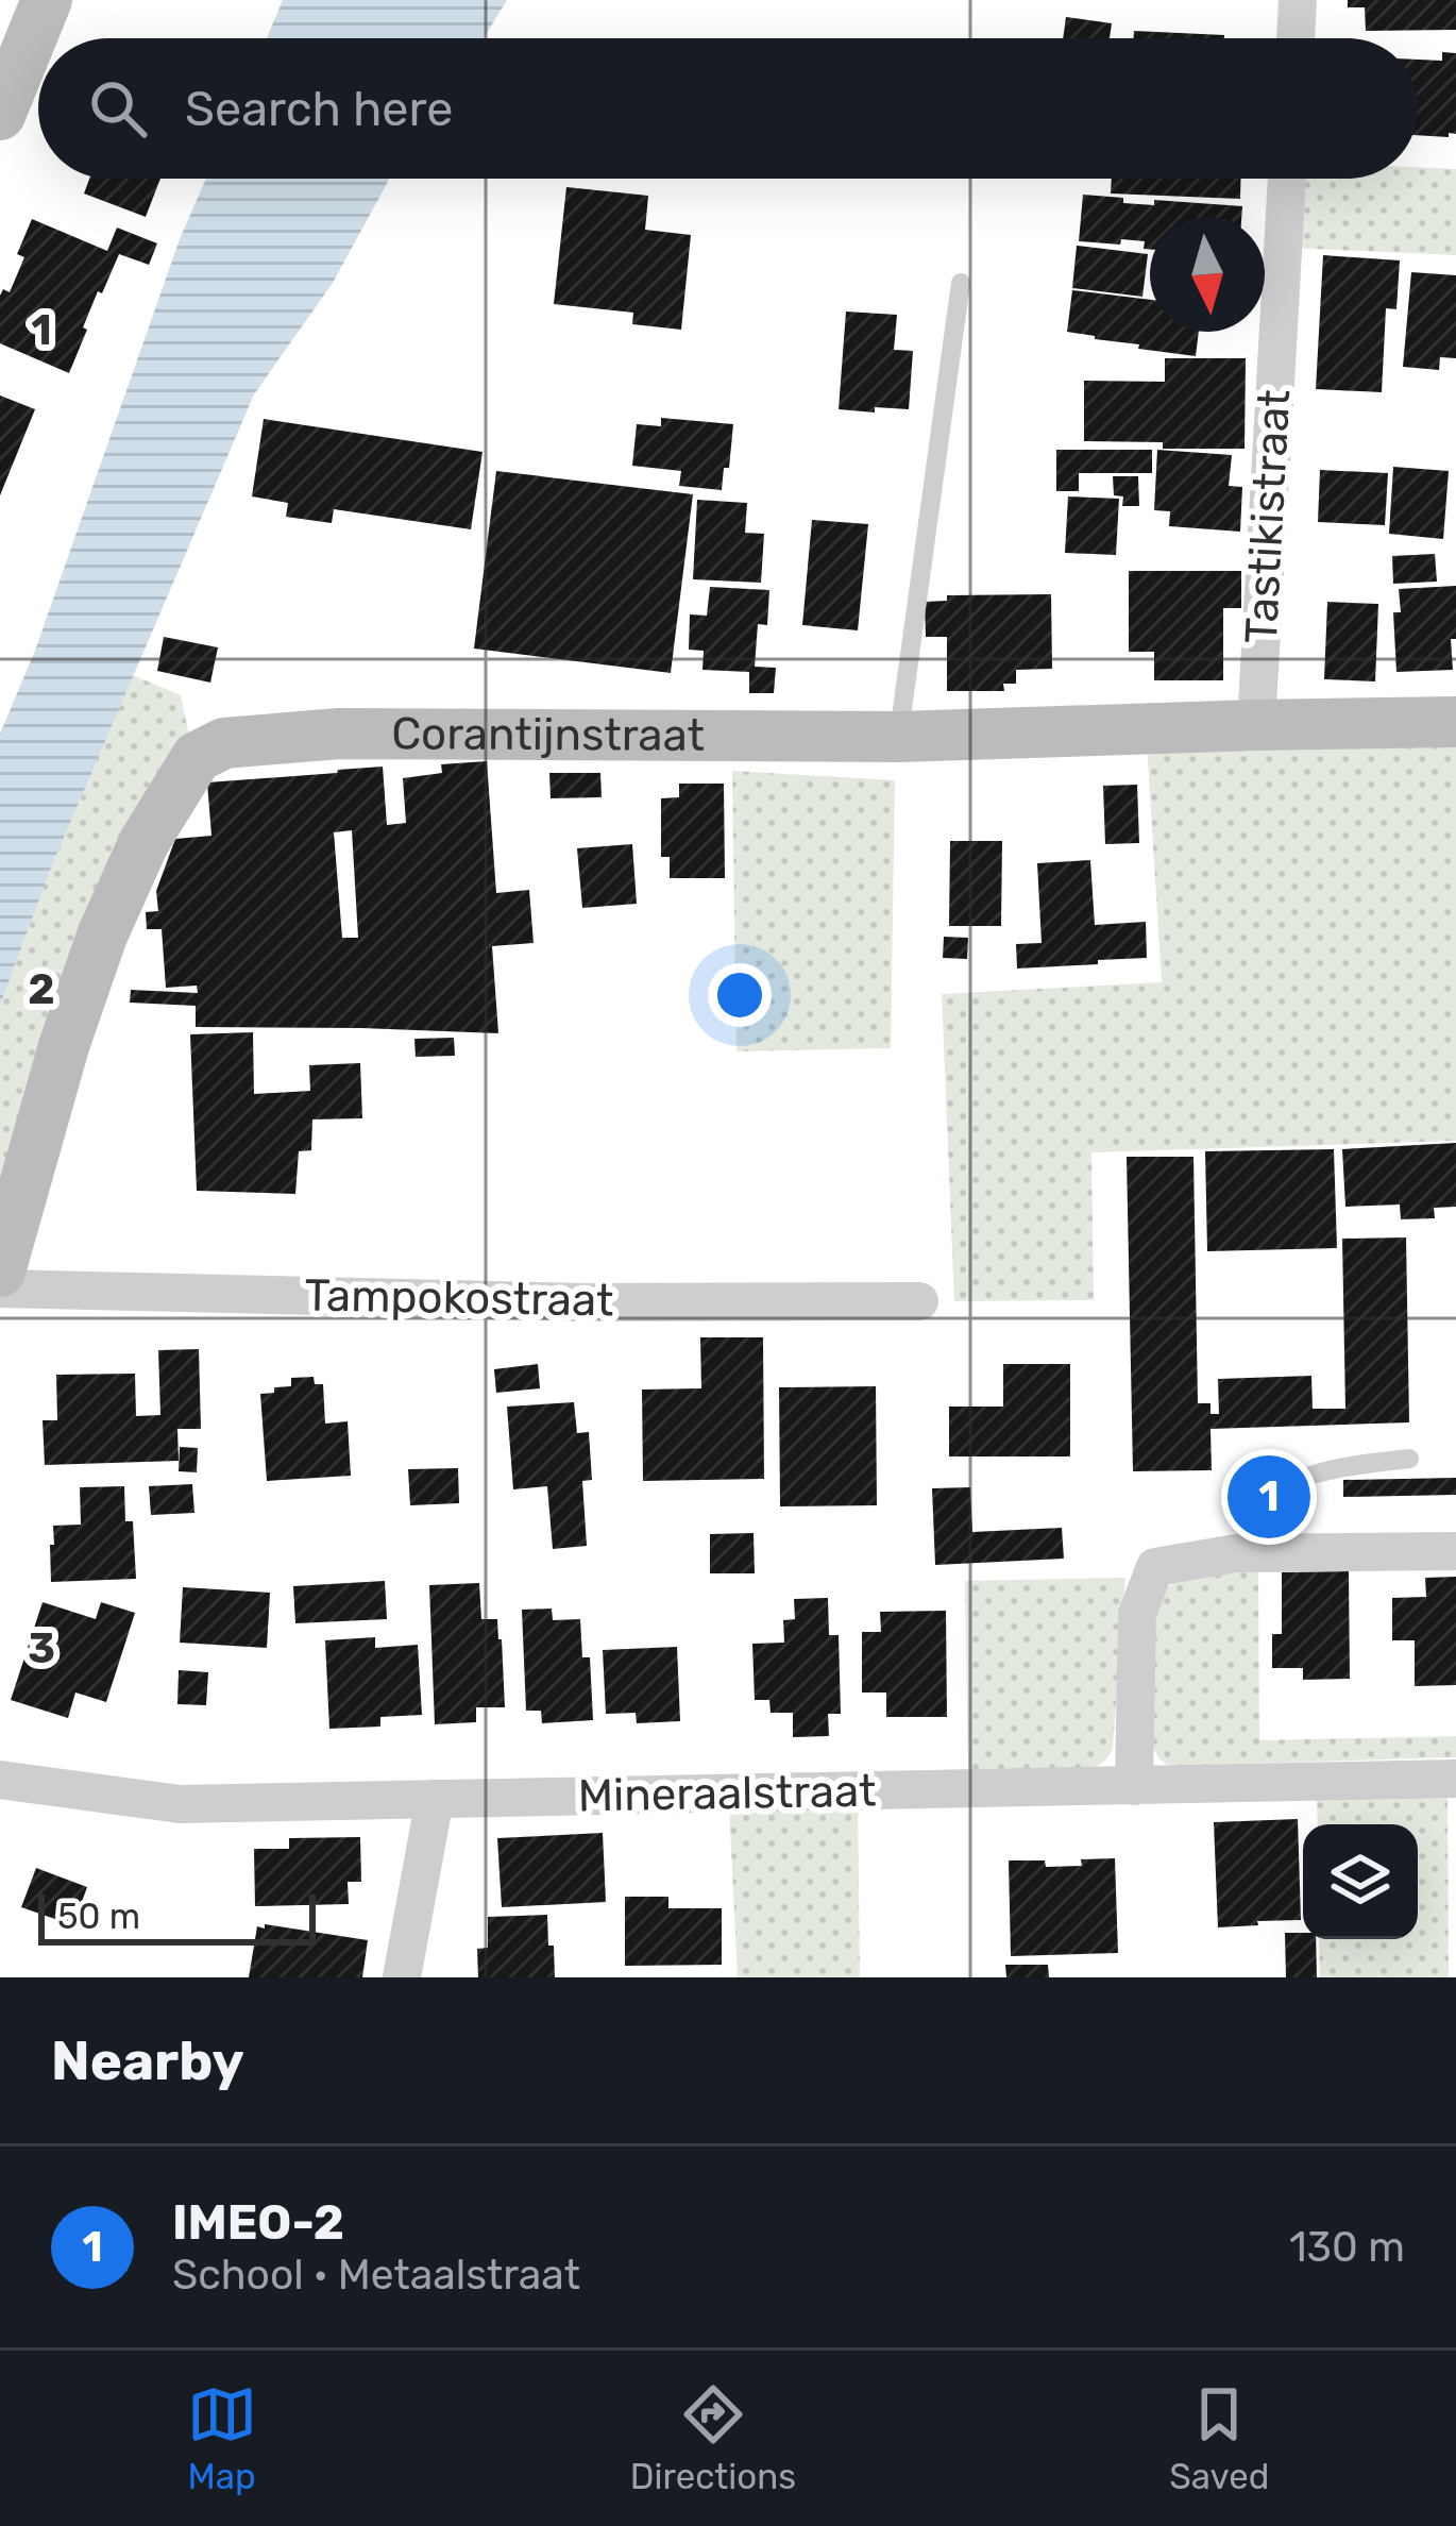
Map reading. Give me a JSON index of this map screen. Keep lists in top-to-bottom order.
{
  "streets": {
    "street": [
      "Tastikistraat",
      "Corantijnstraat",
      "Tampokostraat",
      "Mineraalstraat"
    ]
  },
  "crossings": [
    ["Tastikistraat", "Corantijnstraat"]
  ],
  "scale_bar": "50 m",
  "north": "bottom",
  "page": {
    "search": "Search here",
    "pins": "1",
    "scale": "50 m",
    "heading": "Nearby",
    "list": [
      {
        "mark": "1",
        "name": "IMEO-2",
        "note": "School · Metaalstraat",
        "value": "130 m"
      }
    ],
    "nav": ["Map", "Directions", "Saved"]
  },
  "grid": {
    "rows": ["1", "2", "3"]
  }
}
